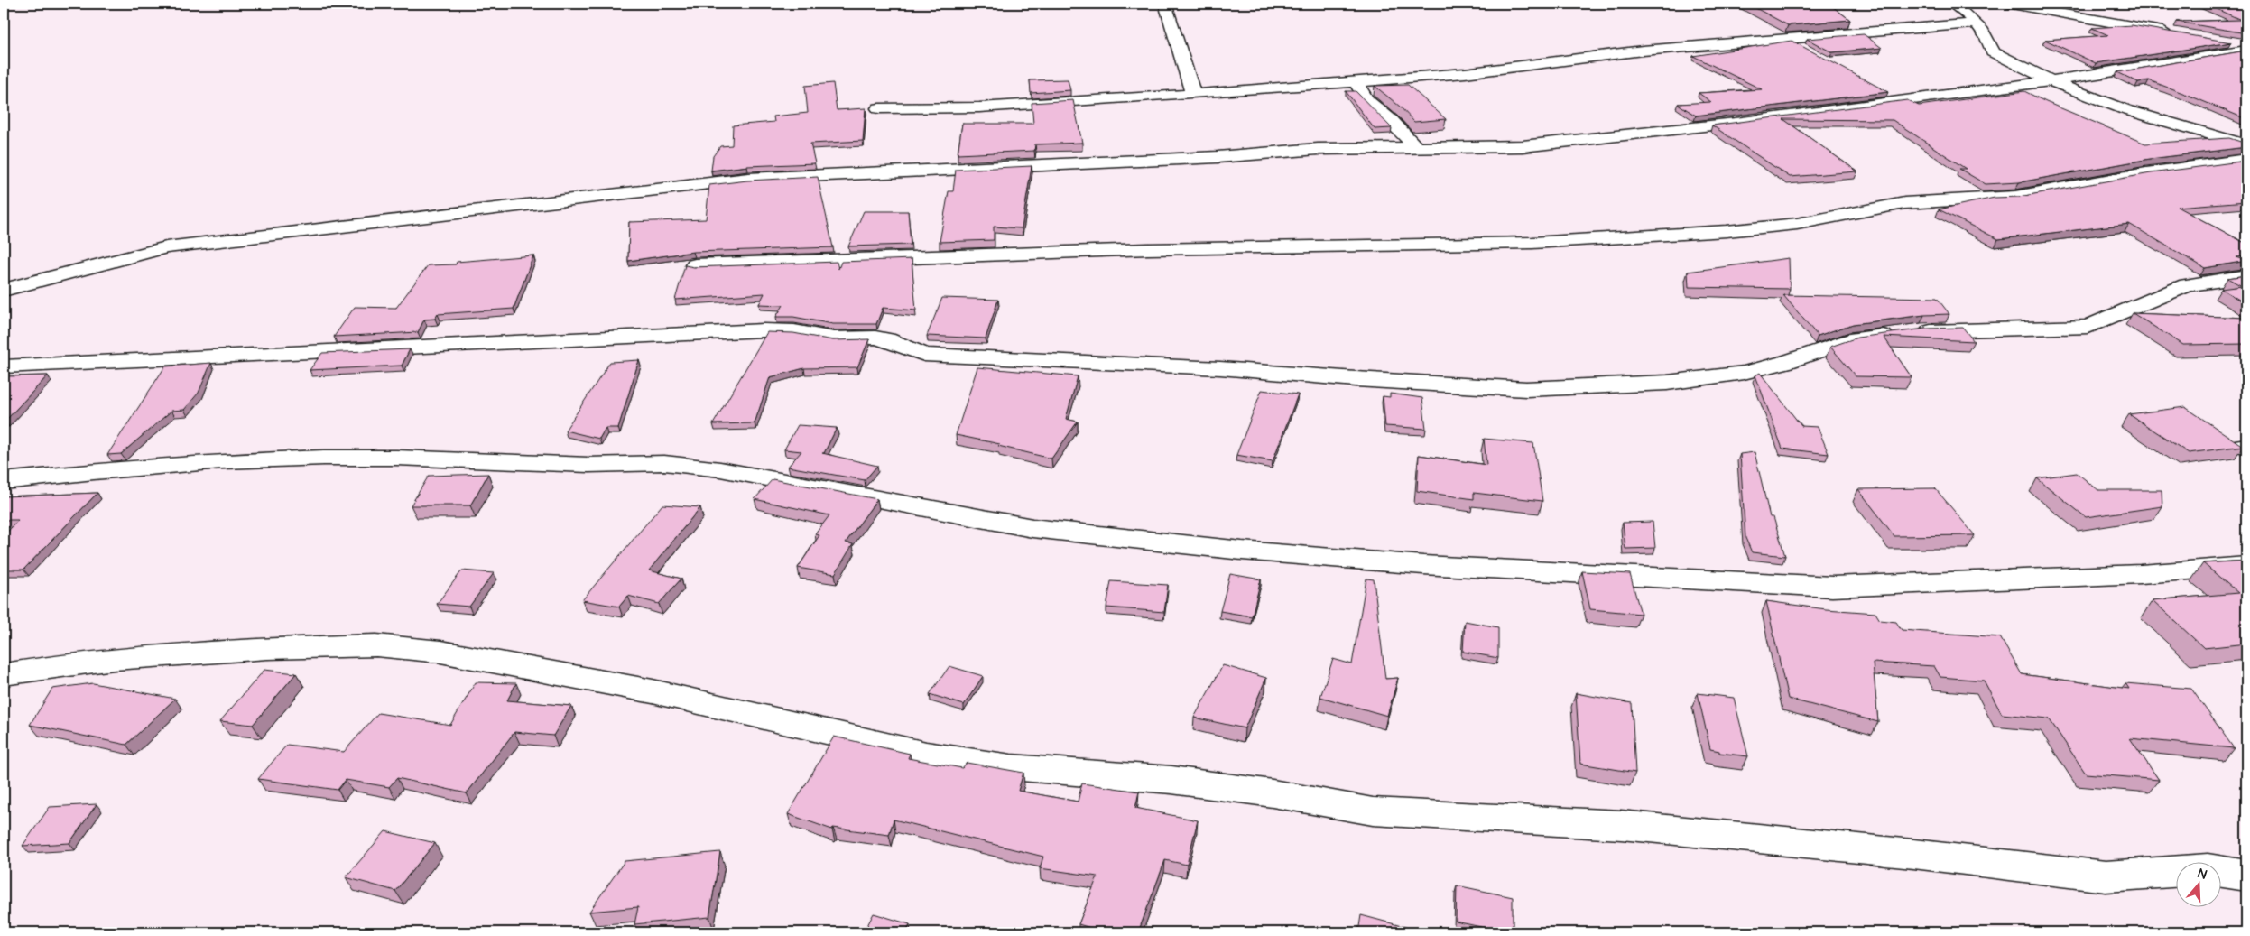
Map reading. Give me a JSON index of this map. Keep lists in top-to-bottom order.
{
  "north": "top"
}
